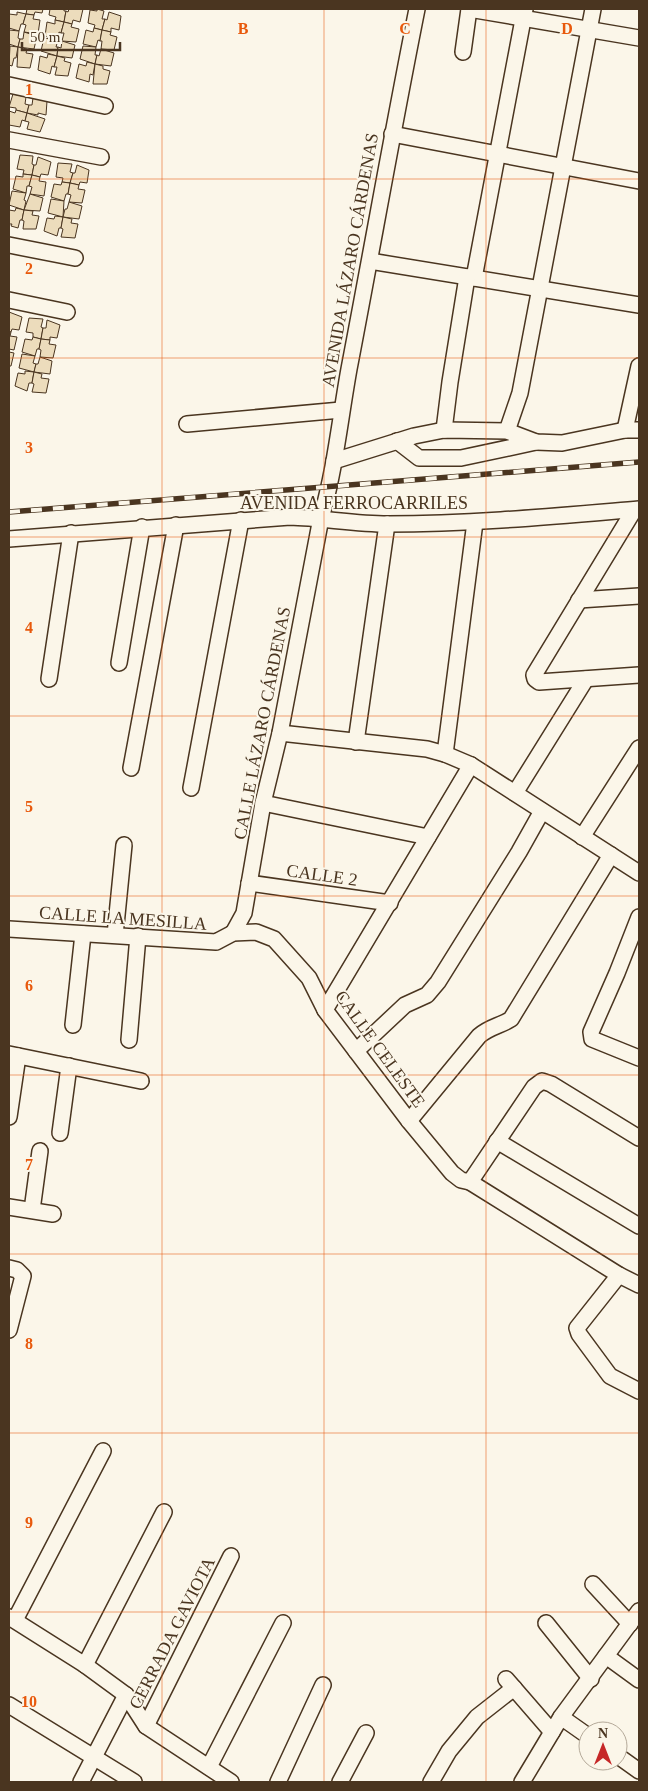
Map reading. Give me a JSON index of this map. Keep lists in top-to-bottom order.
{
  "streets": {
    "street": [
      "AVENIDA LÁZARO CÁRDENAS",
      "AVENIDA FERROCARRILES",
      "CALLE LÁZARO CÁRDENAS",
      "CALLE 2",
      "CALLE LA MESILLA",
      "CALLE CELESTE",
      "CERRADA GAVIOTA"
    ]
  },
  "crossings": [
    ["AVENIDA LÁZARO CÁRDENAS", "AVENIDA FERROCARRILES"],
    ["AVENIDA LÁZARO CÁRDENAS", "CALLE LÁZARO CÁRDENAS"],
    ["AVENIDA FERROCARRILES", "CALLE LÁZARO CÁRDENAS"],
    ["CALLE LÁZARO CÁRDENAS", "CALLE 2"],
    ["CALLE LÁZARO CÁRDENAS", "CALLE LA MESILLA"],
    ["CALLE LÁZARO CÁRDENAS", "CALLE CELESTE"],
    ["CALLE LA MESILLA", "CALLE CELESTE"]
  ],
  "scale_bar": "50 m",
  "north": "top",
  "grid": {
    "columns": ["B", "C", "D"],
    "rows": [
      "1",
      "2",
      "3",
      "4",
      "5",
      "6",
      "7",
      "8",
      "9",
      "10"
    ]
  }
}
